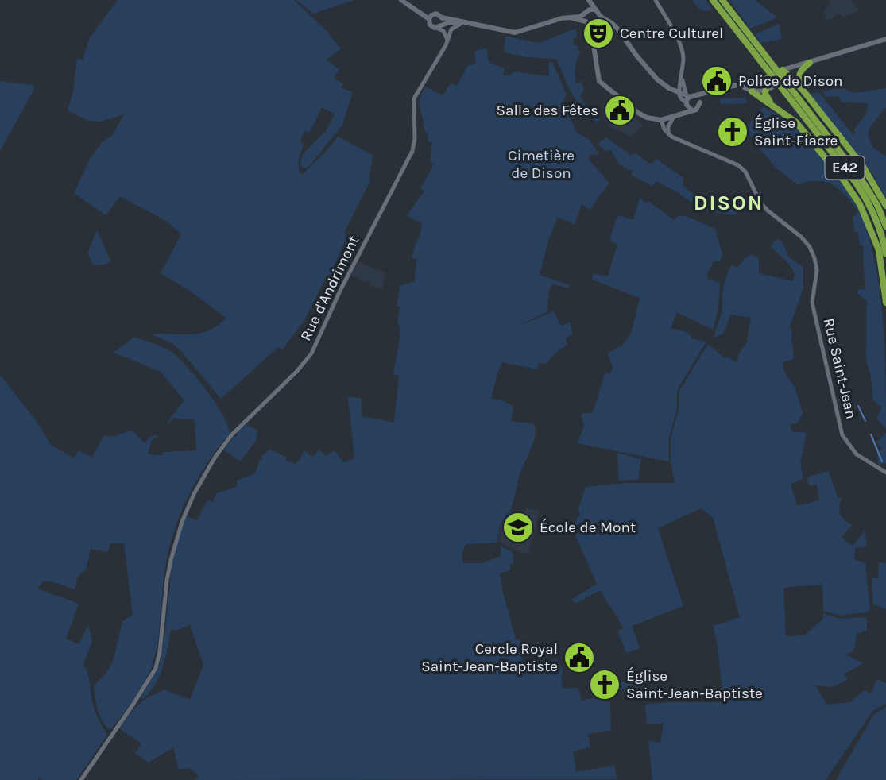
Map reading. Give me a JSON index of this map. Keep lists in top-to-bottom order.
{
  "streets": {
    "highway": ["E42"],
    "street": ["Rue d'Andrimont", "Rue Saint-Jean"]
  },
  "districts": ["DISON"],
  "parks": ["Cimetière de Dison"],
  "places": {
    "theatre": ["Centre Culturel"],
    "public building": ["Police de Dison", "Salle des Fêtes", "Cercle Royal Saint-Jean-Baptiste"],
    "church": ["Église Saint-Fiacre", "Église Saint-Jean-Baptiste"],
    "school or university": ["École de Mont"]
  }
}
